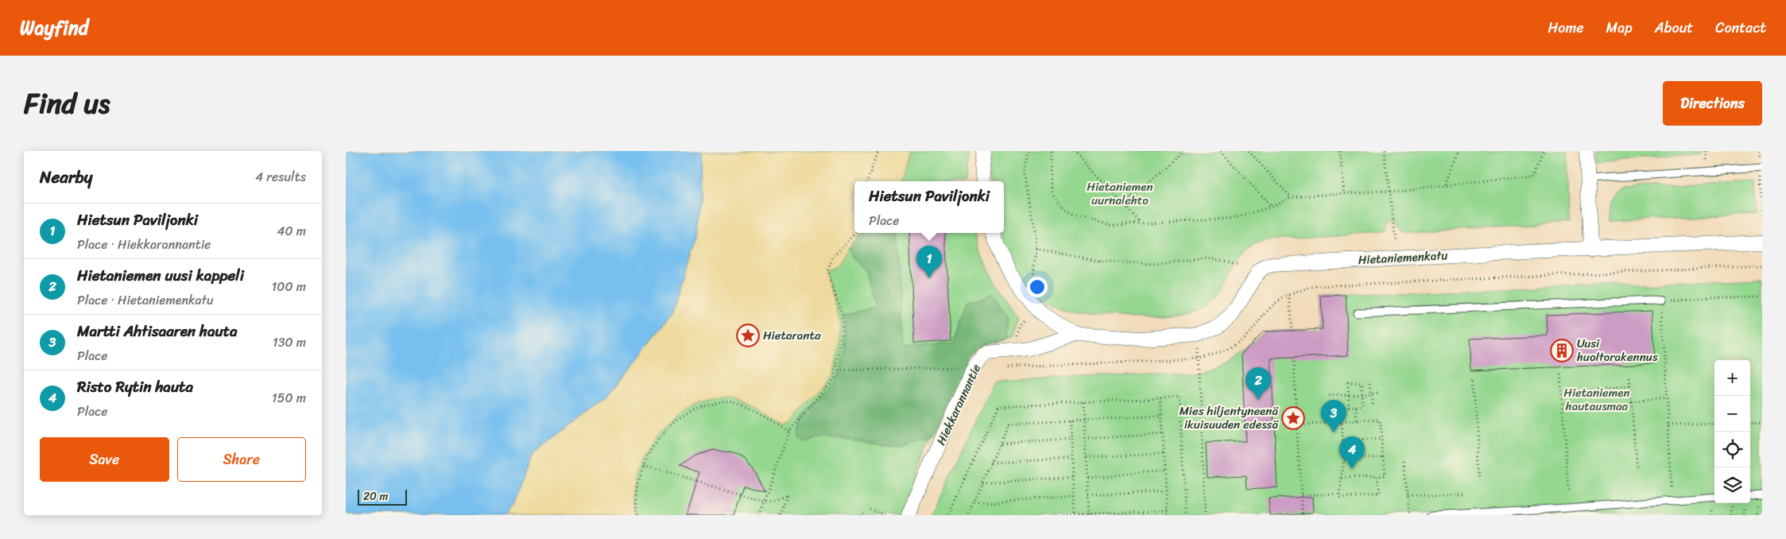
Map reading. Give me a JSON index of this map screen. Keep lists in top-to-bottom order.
{
  "streets": {
    "street": ["Hietaniemenkatu", "Hiekkarannantie"]
  },
  "crossings": [
    ["Hietaniemenkatu", "Hiekkarannantie"]
  ],
  "parks": ["Hietaniemen uurnalehto", "Hietaniemen hautausmaa"],
  "places": {
    "place": ["Hietaranta", "Mies hiljentyneenä ikuisuuden edessä"],
    "building": ["Uusi huoltorakennus"]
  },
  "scale_bar": "20 m",
  "page": {
    "header": "Wayfind",
    "nav": [
      "Home",
      "Map",
      "About",
      "Contact"
    ],
    "title": "Find us",
    "buttons": [
      "Directions",
      ["Save", "Share"]
    ],
    "heading": ["Nearby", "4 results"],
    "popup": ["Hietsun Paviljonki", "Place"],
    "list": [
      {
        "mark": "1",
        "name": "Hietsun Paviljonki",
        "note": "Place · Hiekkarannantie",
        "value": "40 m"
      },
      {
        "mark": "2",
        "name": "Hietaniemen uusi kappeli",
        "note": "Place · Hietaniemenkatu",
        "value": "100 m"
      },
      {
        "mark": "3",
        "name": "Martti Ahtisaaren hauta",
        "note": "Place",
        "value": "130 m"
      },
      {
        "mark": "4",
        "name": "Risto Rytin hauta",
        "note": "Place",
        "value": "150 m"
      }
    ],
    "pins": [
      "1",
      "2",
      "3",
      "4"
    ],
    "map_buttons": ["+", "−"],
    "scale": "20 m"
  }
}
